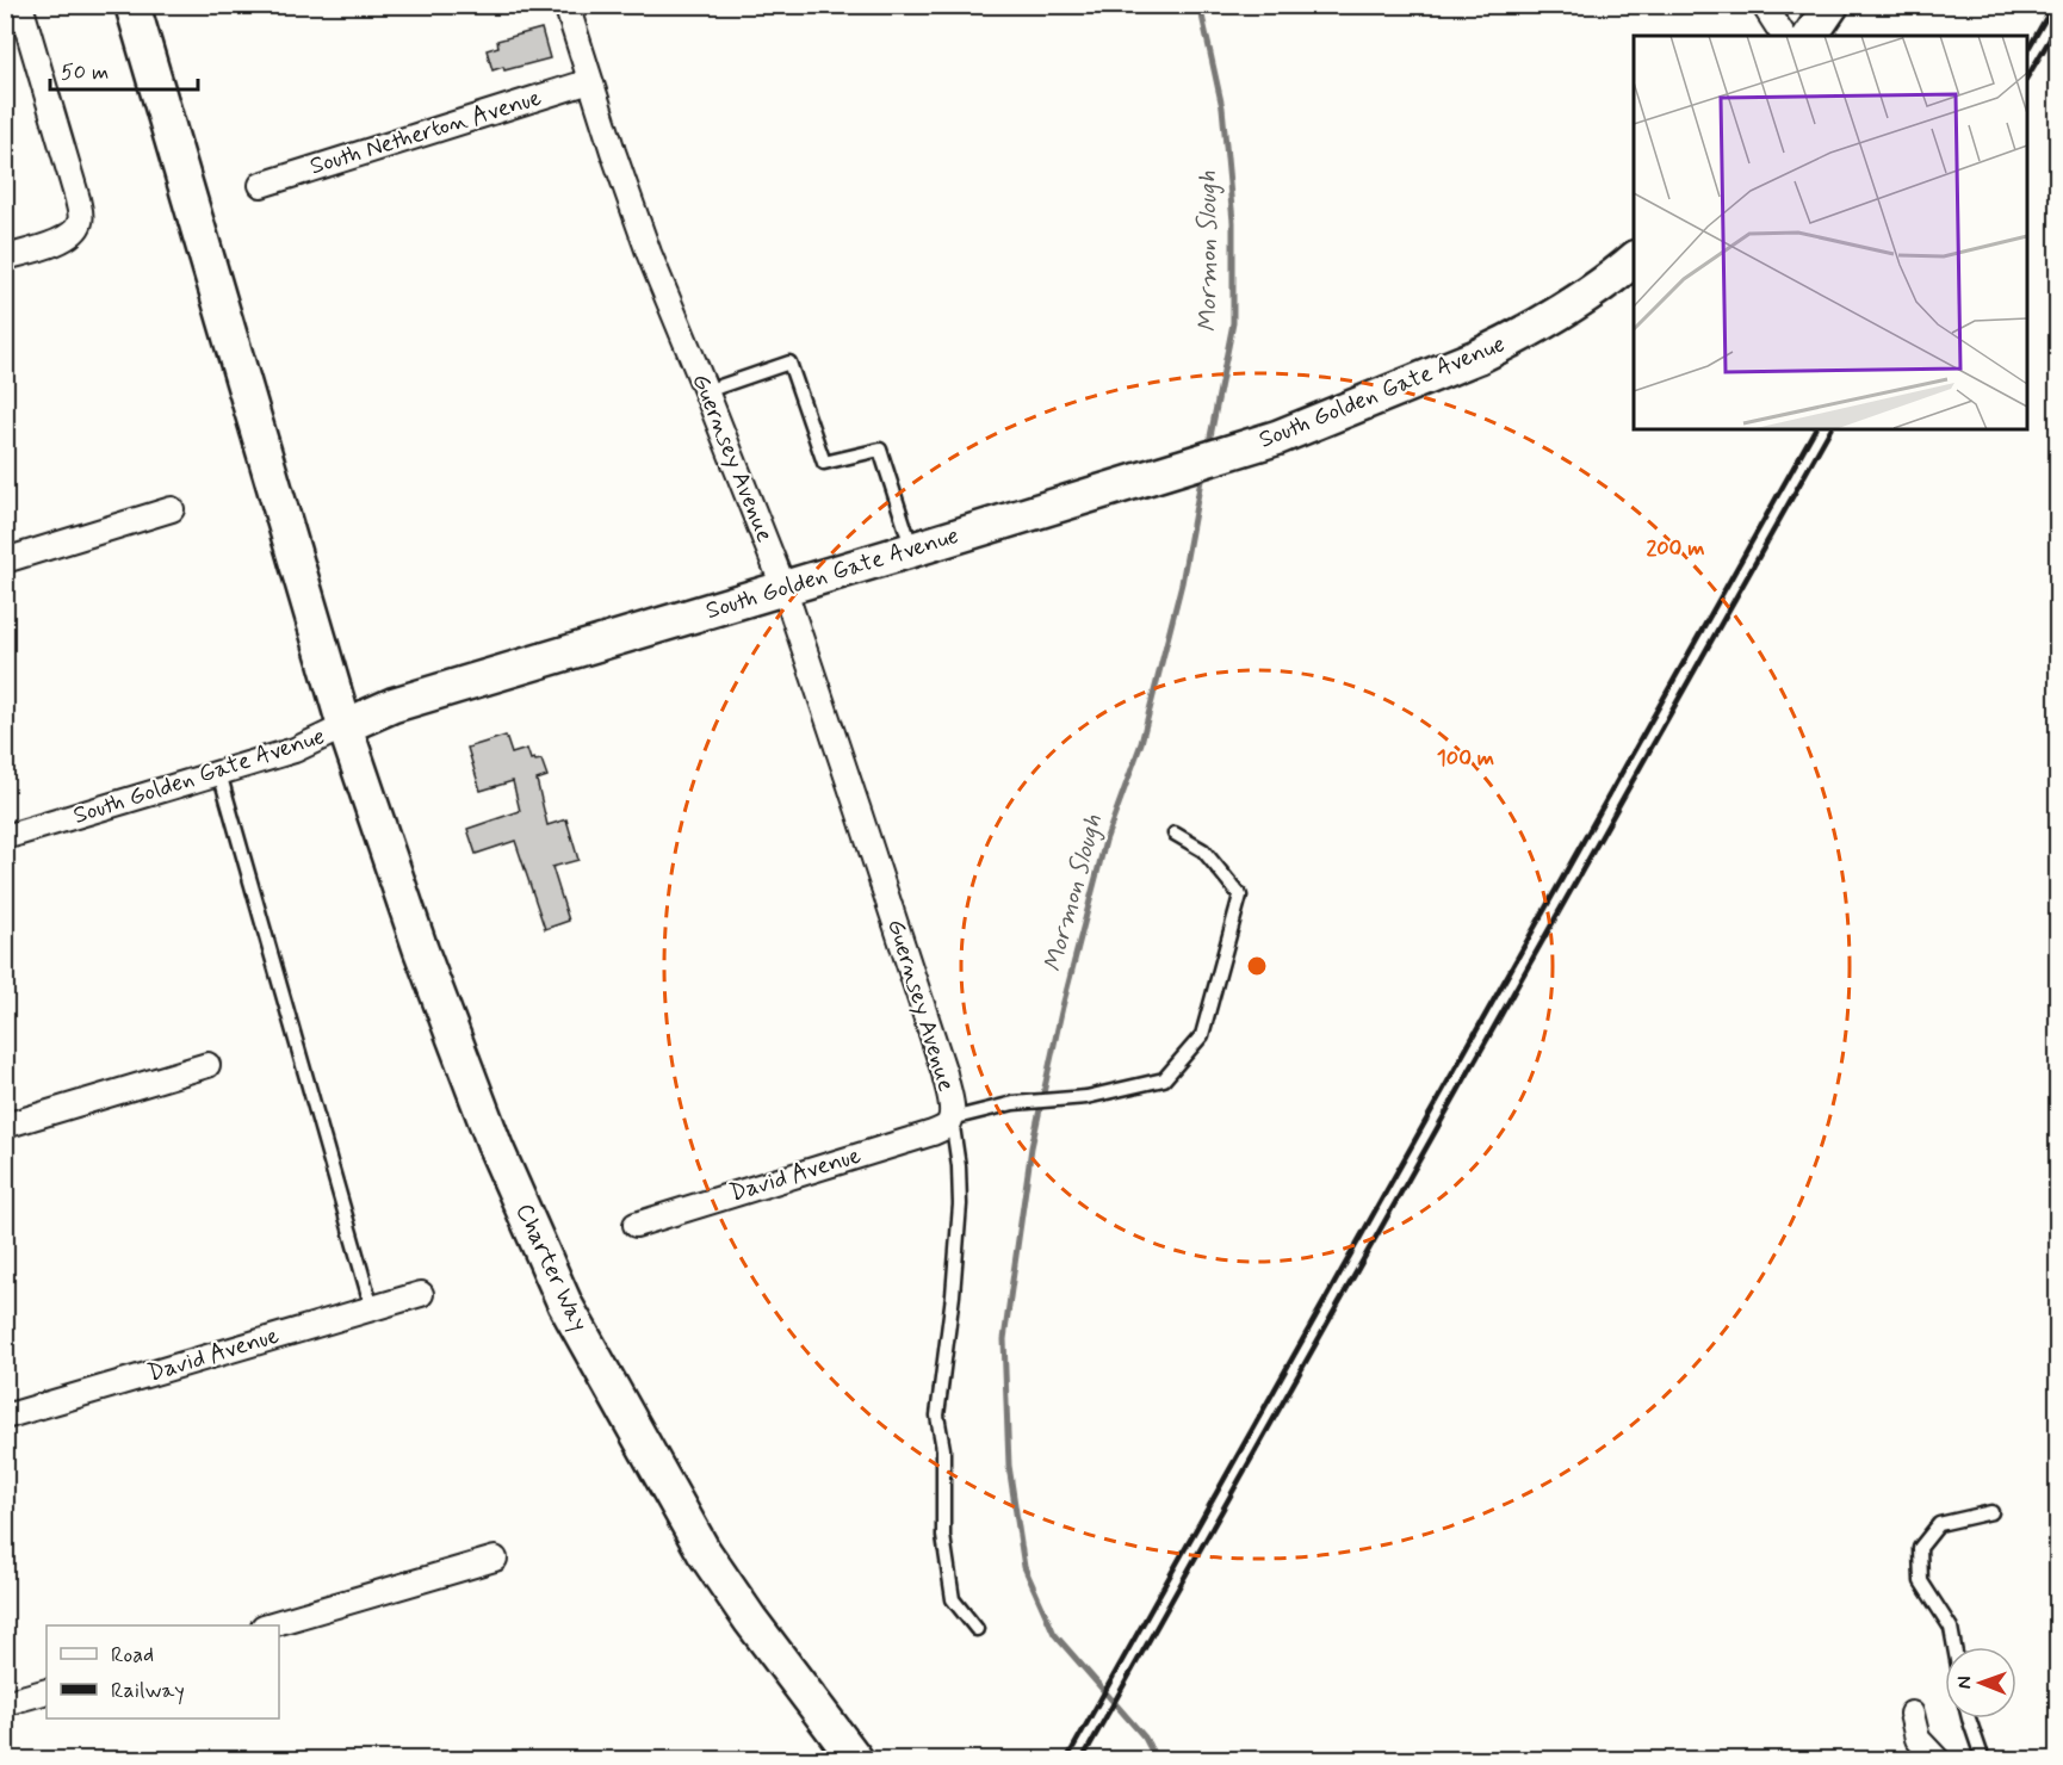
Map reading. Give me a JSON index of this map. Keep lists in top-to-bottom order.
{
  "streets": {
    "main road": ["South Golden Gate Avenue", "Charter Way"],
    "street": ["South Netherton Avenue", "Guernsey Avenue", "David Avenue"]
  },
  "crossings": [
    ["South Netherton Avenue", "Guernsey Avenue"],
    ["South Golden Gate Avenue", "Guernsey Avenue"],
    ["South Golden Gate Avenue", "Charter Way"],
    ["Guernsey Avenue", "David Avenue"]
  ],
  "water": ["Mormon Slough"],
  "legend": ["Road", "Railway"],
  "scale_bar": "50 m",
  "north": "left",
  "rings": ["200 m", "100 m"]
}
